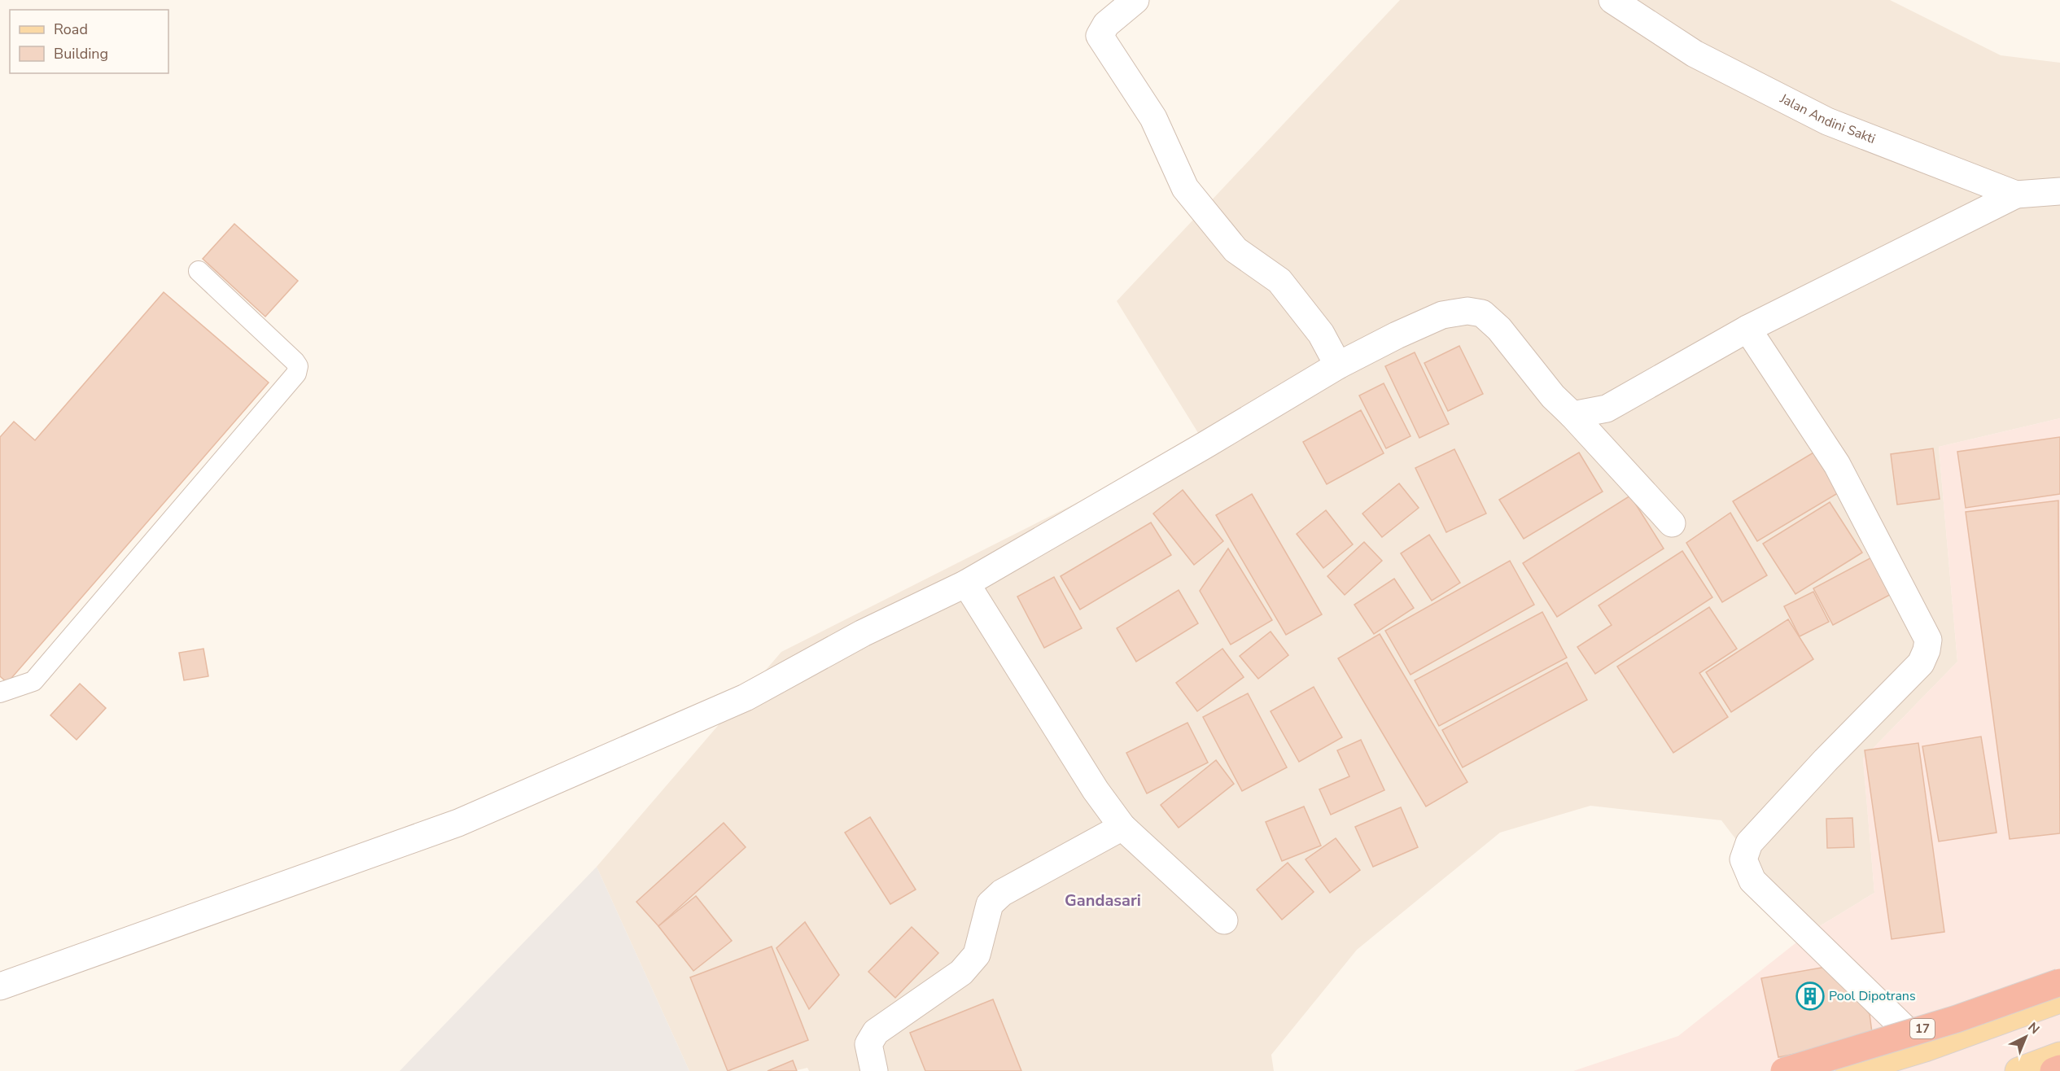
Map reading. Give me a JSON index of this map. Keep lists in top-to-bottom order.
{
  "streets": {
    "highway": ["17"],
    "street": ["Jalan Andini Sakti"]
  },
  "districts": ["Gandasari"],
  "places": {
    "building": ["Pool Dipotrans"]
  },
  "legend": ["Road", "Building"],
  "north": "top right"
}
